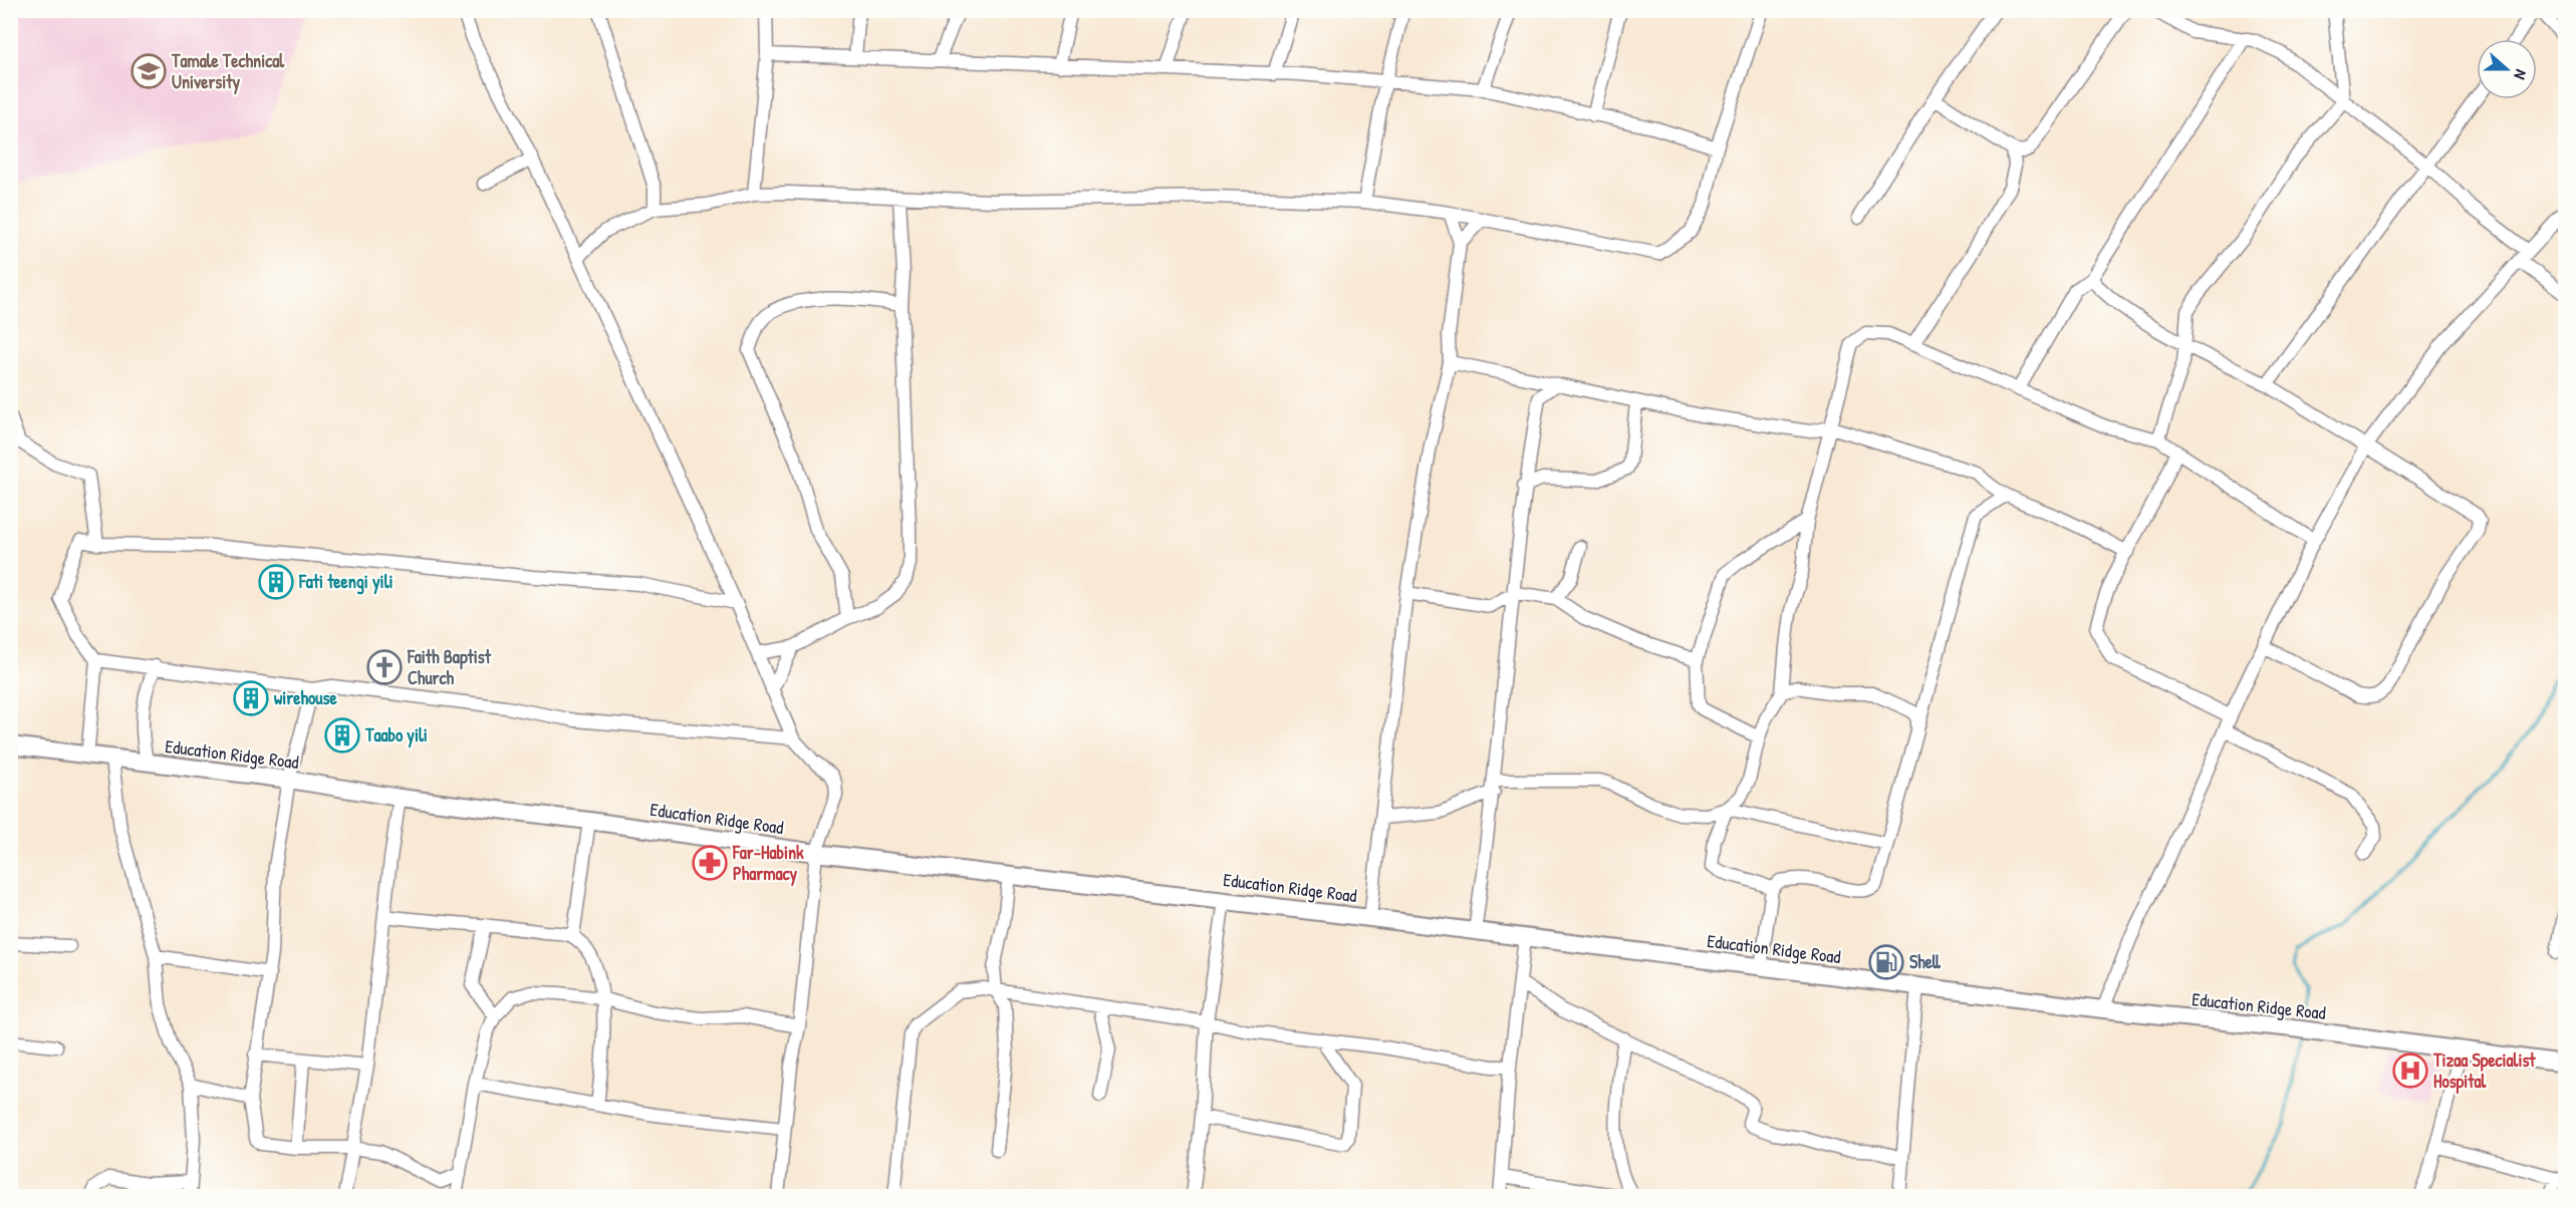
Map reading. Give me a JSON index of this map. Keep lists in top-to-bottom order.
{
  "streets": {
    "main road": ["Education Ridge Road"]
  },
  "places": {
    "school or university": ["Tamale Technical University"],
    "building": ["Fati teengi yili", "wirehouse", "Taabo yili"],
    "church": ["Faith Baptist Church"],
    "pharmacy": ["Far-Habink Pharmacy"],
    "fuel station": ["Shell"],
    "hospital": ["Tizaa Specialist Hospital"]
  },
  "north": "right"
}
